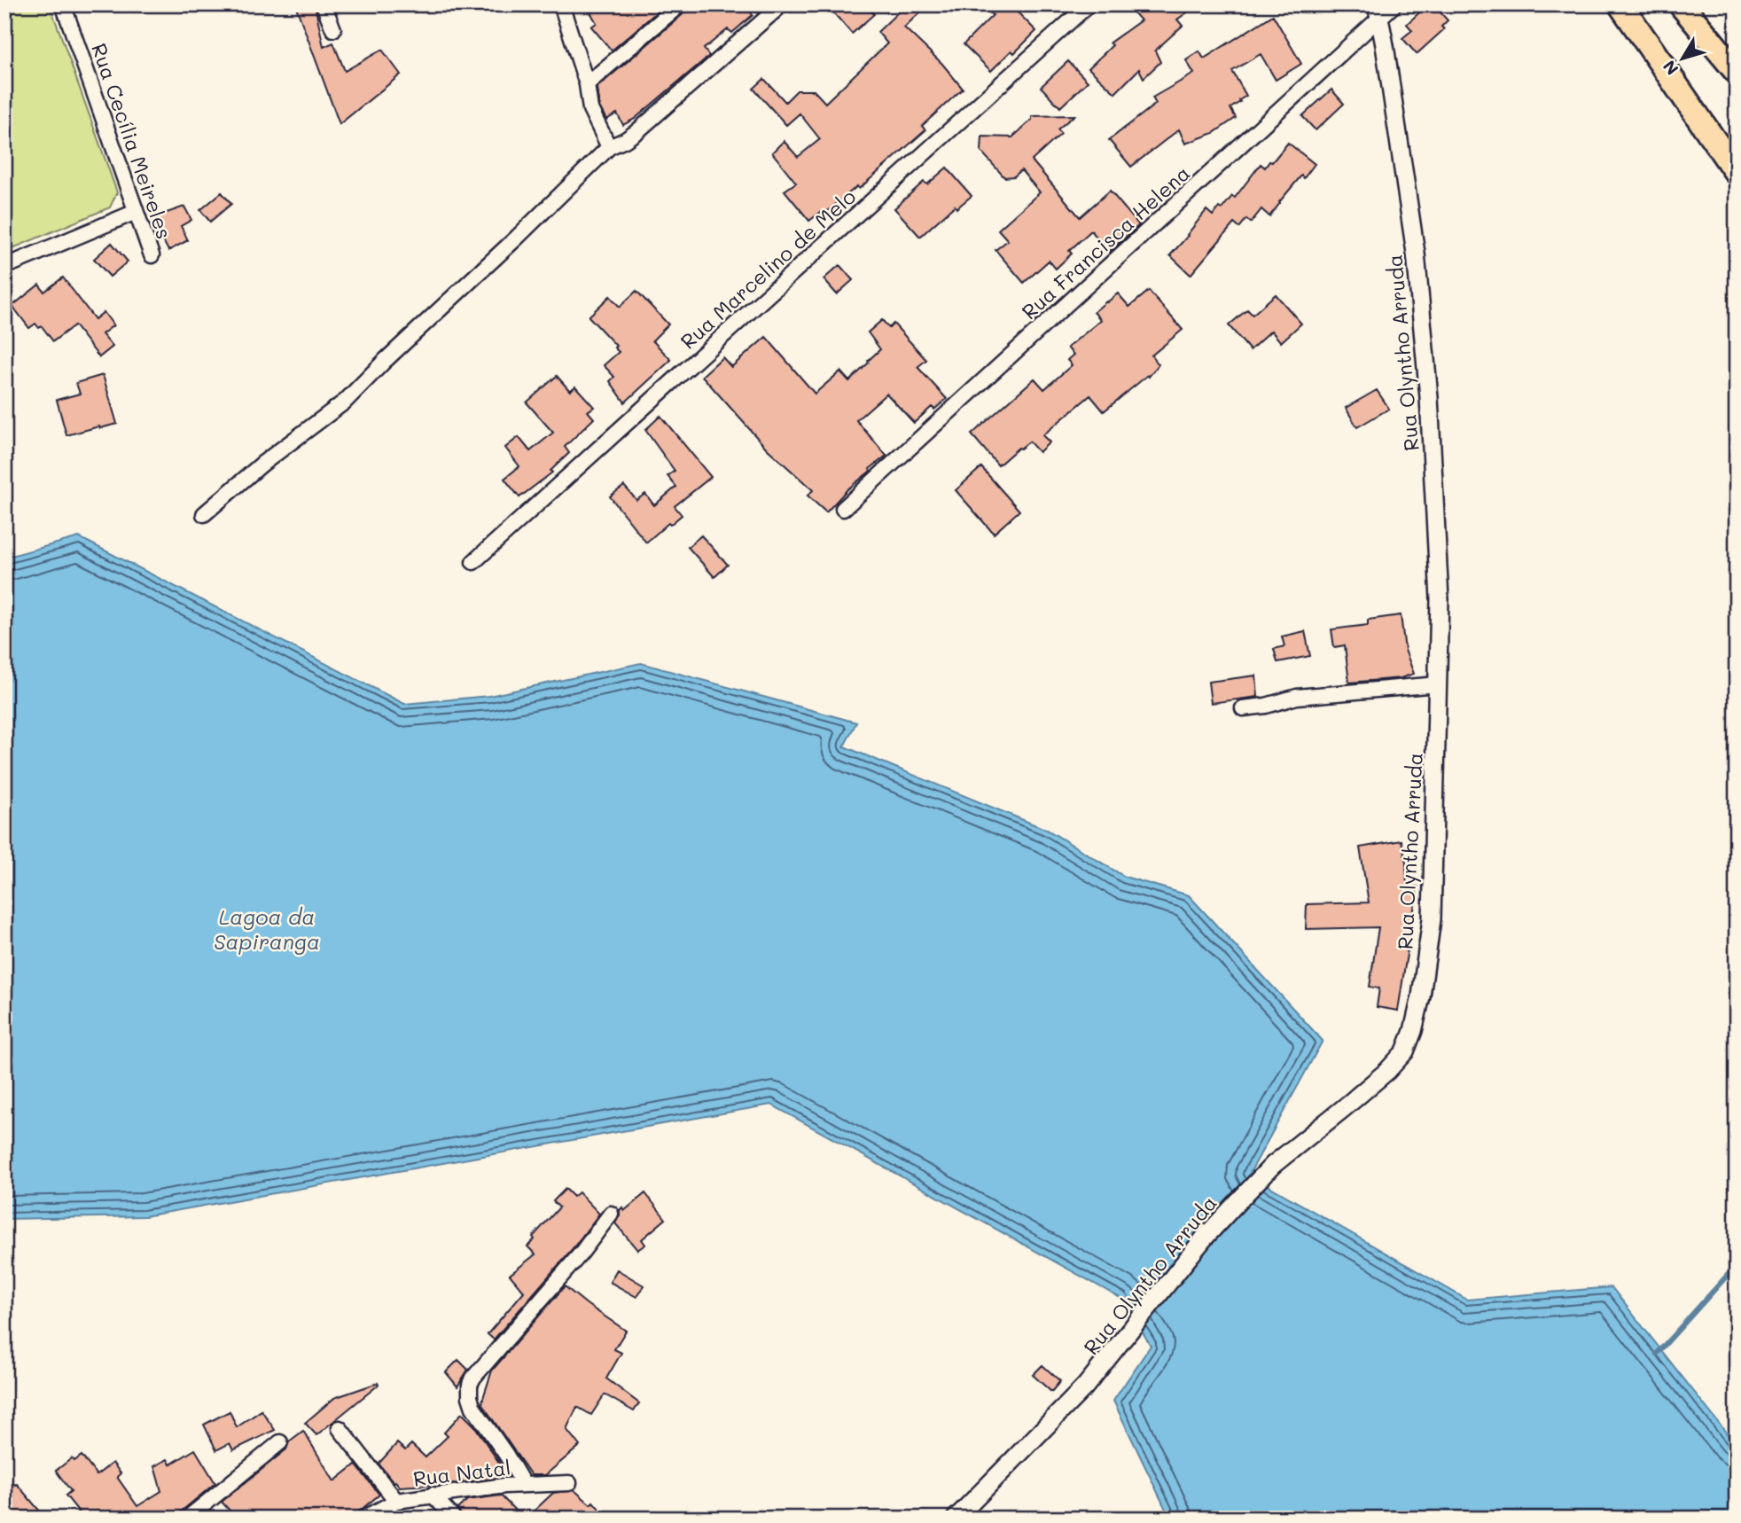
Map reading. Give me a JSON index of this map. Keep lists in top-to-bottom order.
{
  "streets": {
    "street": [
      "Rua Cecília Meireles",
      "Rua Francisca Helena",
      "Rua Marcelino de Melo",
      "Rua Olyntho Arruda",
      "Rua Natal"
    ]
  },
  "crossings": [
    ["Rua Francisca Helena", "Rua Olyntho Arruda"]
  ],
  "water": ["Lagoa da Sapiranga"],
  "north": "bottom left"
}
